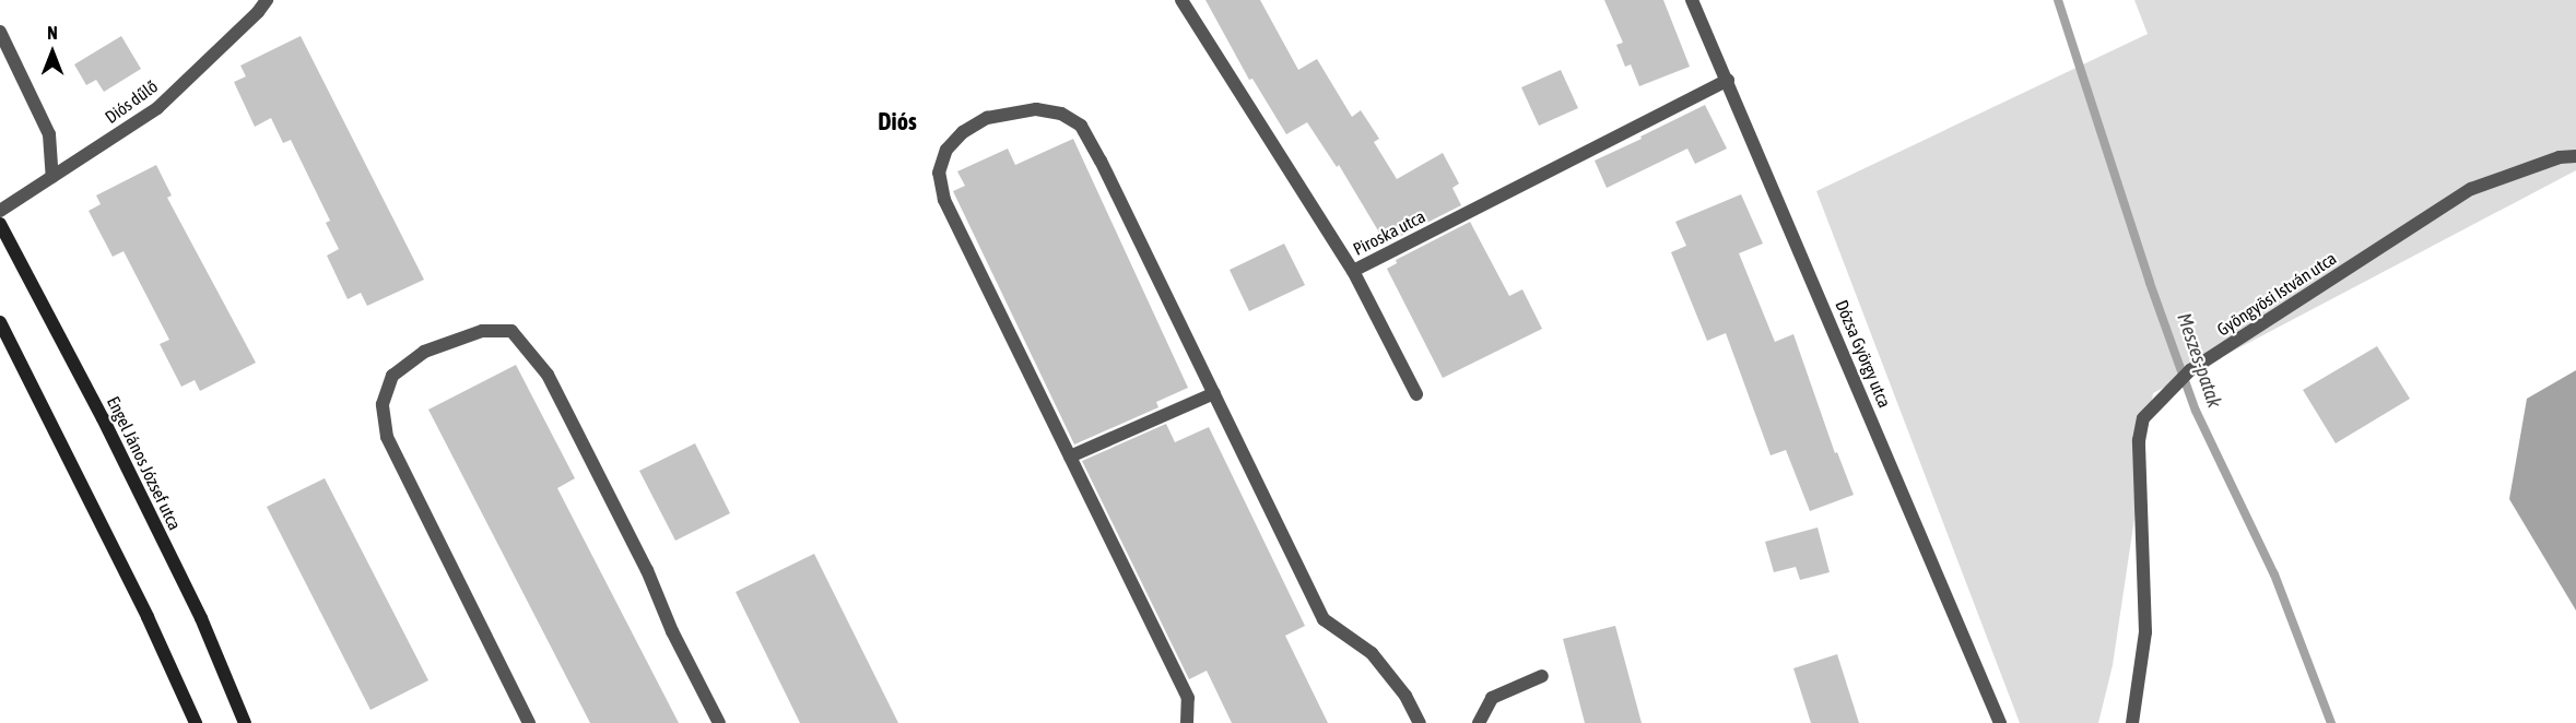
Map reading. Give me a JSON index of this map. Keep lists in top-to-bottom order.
{
  "streets": {
    "street": [
      "Diós dűlő",
      "Piroska utca",
      "Gyöngyösi István utca",
      "Dózsa György utca",
      "Engel János József utca"
    ]
  },
  "crossings": [
    ["Piroska utca", "Dózsa György utca"]
  ],
  "districts": ["Diós"],
  "water": ["Meszes-patak"],
  "north": "top"
}
